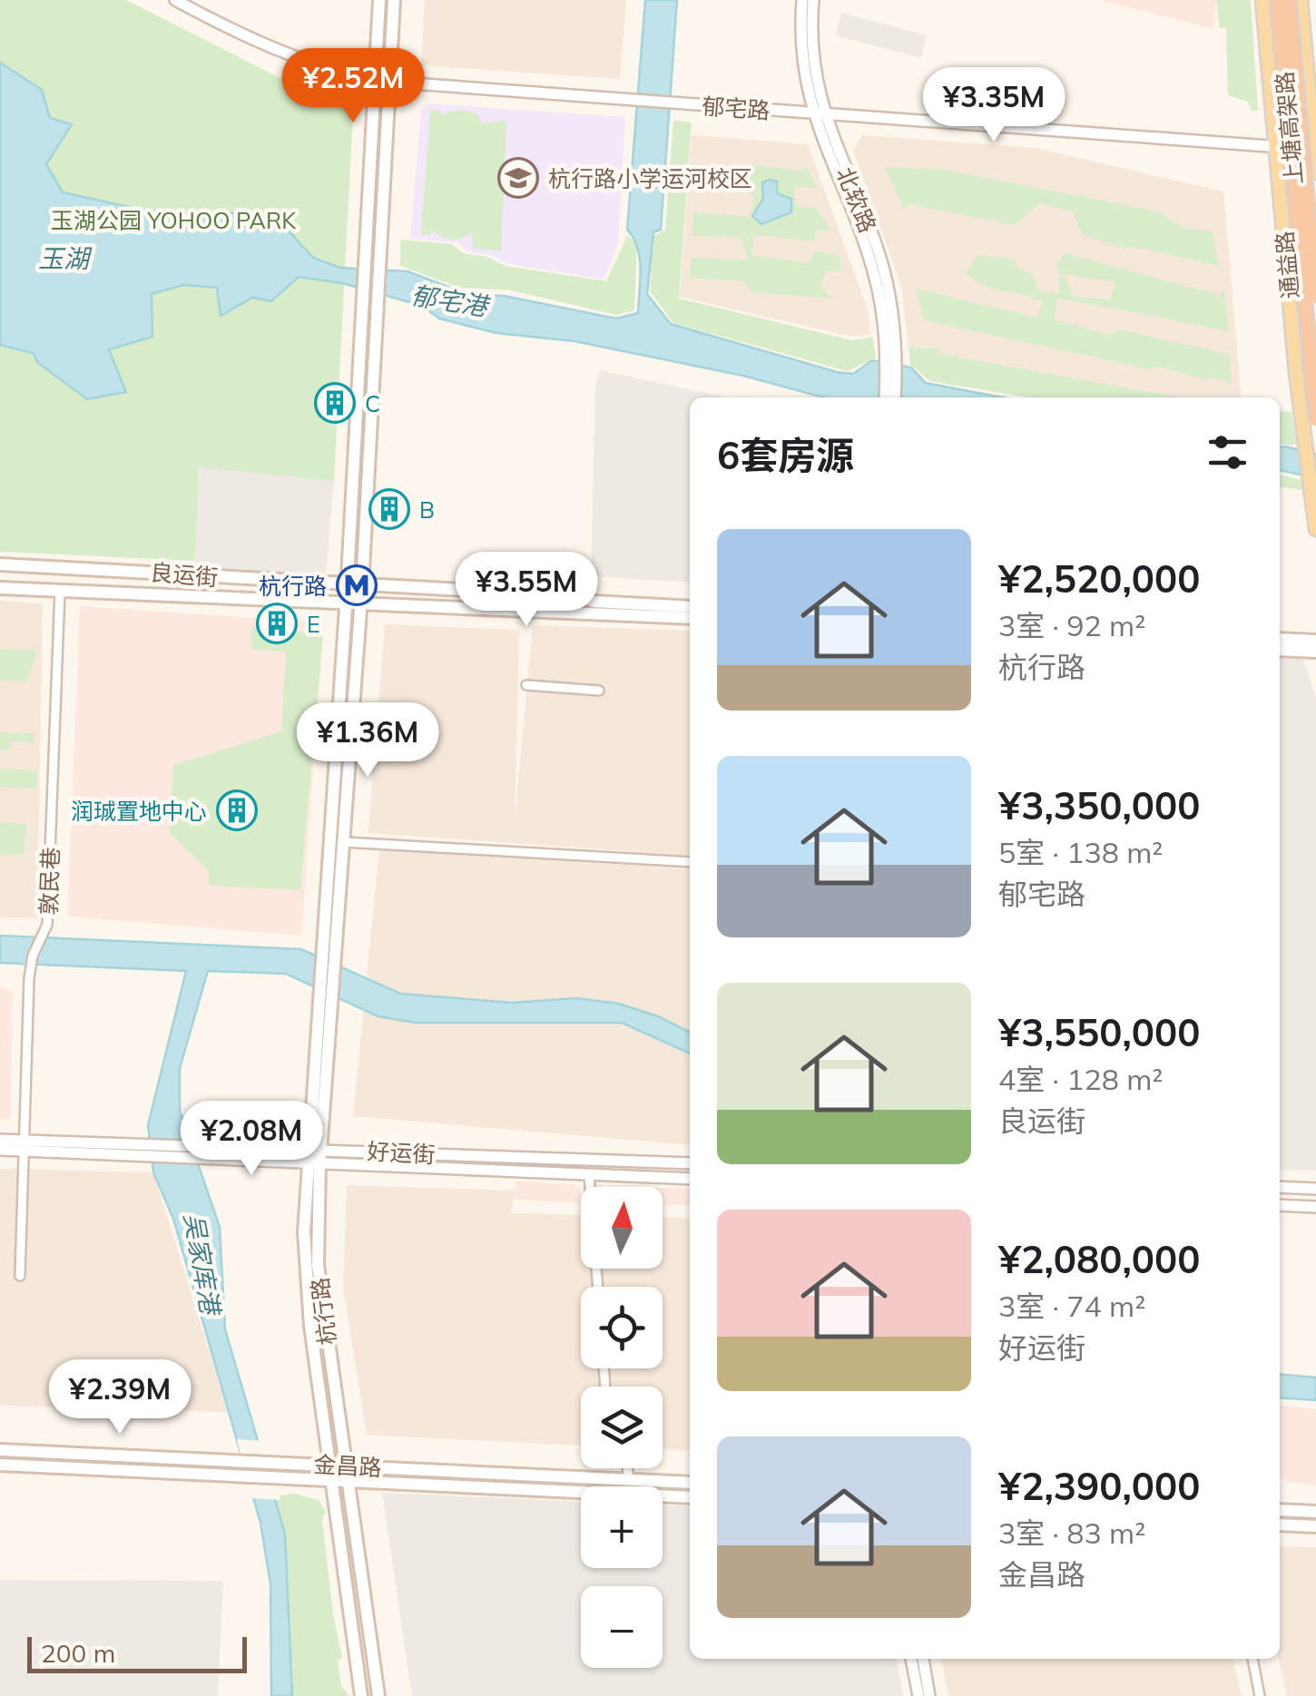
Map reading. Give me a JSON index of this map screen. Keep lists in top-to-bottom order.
{
  "streets": {
    "highway": ["上塘高架路"],
    "main road": [
      "通益路",
      "良运街",
      "杭行路",
      "金昌路"
    ],
    "street": [
      "郁宅路",
      "北软路",
      "敦民巷",
      "好运街"
    ]
  },
  "crossings": [
    ["郁宅路", "北软路"],
    ["郁宅路", "通益路"],
    ["郁宅路", "杭行路"],
    ["良运街", "敦民巷"],
    ["良运街", "杭行路"],
    ["敦民巷", "好运街"],
    ["好运街", "杭行路"],
    ["杭行路", "金昌路"]
  ],
  "water": ["玉湖", "郁宅港", "吴家库港"],
  "parks": ["玉湖公园 YOHOO PARK"],
  "places": {
    "school or university": ["杭行路小学运河校区"],
    "building": [
      "C",
      "B",
      "E",
      "润珹置地中心"
    ],
    "metro station": ["杭行路"]
  },
  "scale_bar": "200 m",
  "north": "top",
  "page": {
    "price": [
      "¥2.52M",
      "¥3.35M",
      "¥3.55M",
      "¥1.36M",
      "¥2.08M",
      "¥2.39M"
    ],
    "heading": "6套房源",
    "list": [
      {
        "name": "¥2,520,000",
        "note": "3室 · 92 m² · 杭行路"
      },
      {
        "name": "¥3,350,000",
        "note": "5室 · 138 m² · 郁宅路"
      },
      {
        "name": "¥3,550,000",
        "note": "4室 · 128 m² · 良运街"
      },
      {
        "name": "¥2,080,000",
        "note": "3室 · 74 m² · 好运街"
      },
      {
        "name": "¥2,390,000",
        "note": "3室 · 83 m² · 金昌路"
      }
    ],
    "map_buttons": ["+", "−"],
    "scale": "200 m"
  }
}
